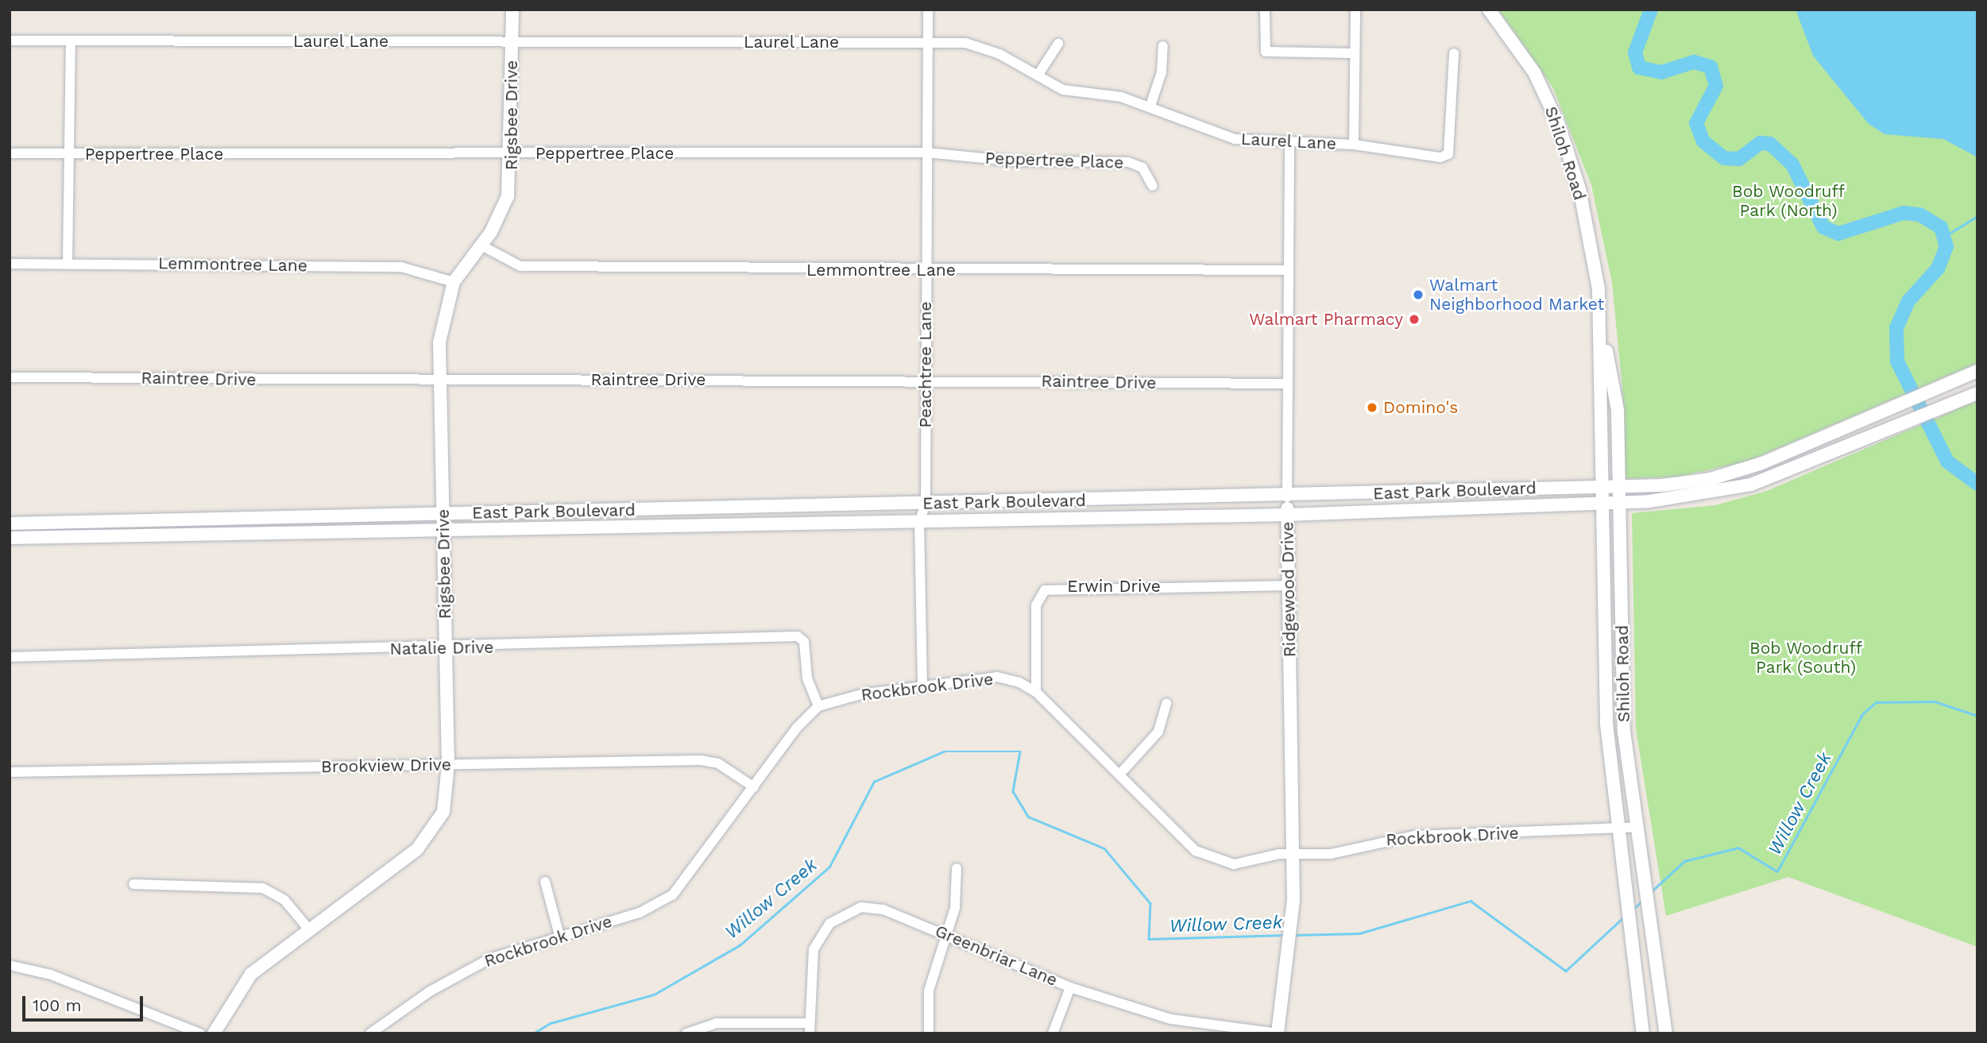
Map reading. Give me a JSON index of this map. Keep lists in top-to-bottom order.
{
  "streets": {
    "main road": [
      "Rigsbee Drive",
      "Shiloh Road",
      "East Park Boulevard",
      "Ridgewood Drive"
    ],
    "street": [
      "Laurel Lane",
      "Peppertree Place",
      "Lemmontree Lane",
      "Peachtree Lane",
      "Raintree Drive",
      "Erwin Drive",
      "Natalie Drive",
      "Rockbrook Drive",
      "Brookview Drive",
      "Greenbriar Lane"
    ]
  },
  "crossings": [
    ["Laurel Lane", "Rigsbee Drive"],
    ["Laurel Lane", "Peachtree Lane"],
    ["Laurel Lane", "Ridgewood Drive"],
    ["Rigsbee Drive", "Peppertree Place"],
    ["Rigsbee Drive", "Lemmontree Lane"],
    ["Rigsbee Drive", "Raintree Drive"],
    ["Rigsbee Drive", "East Park Boulevard"],
    ["Rigsbee Drive", "Natalie Drive"],
    ["Rigsbee Drive", "Brookview Drive"],
    ["Peppertree Place", "Peachtree Lane"],
    ["Shiloh Road", "East Park Boulevard"],
    ["Shiloh Road", "Rockbrook Drive"],
    ["Lemmontree Lane", "Peachtree Lane"],
    ["Lemmontree Lane", "Ridgewood Drive"],
    ["Peachtree Lane", "Raintree Drive"],
    ["Peachtree Lane", "East Park Boulevard"],
    ["Peachtree Lane", "Rockbrook Drive"],
    ["Raintree Drive", "Ridgewood Drive"],
    ["East Park Boulevard", "Ridgewood Drive"],
    ["Erwin Drive", "Ridgewood Drive"],
    ["Erwin Drive", "Rockbrook Drive"],
    ["Ridgewood Drive", "Rockbrook Drive"],
    ["Ridgewood Drive", "Greenbriar Lane"],
    ["Natalie Drive", "Rockbrook Drive"],
    ["Rockbrook Drive", "Brookview Drive"]
  ],
  "water": ["Willow Creek"],
  "parks": ["Bob Woodruff Park (North)", "Bob Woodruff Park (South)"],
  "places": ["Walmart Neighborhood Market", "Walmart Pharmacy", "Domino's"],
  "scale_bar": "100 m"
}
